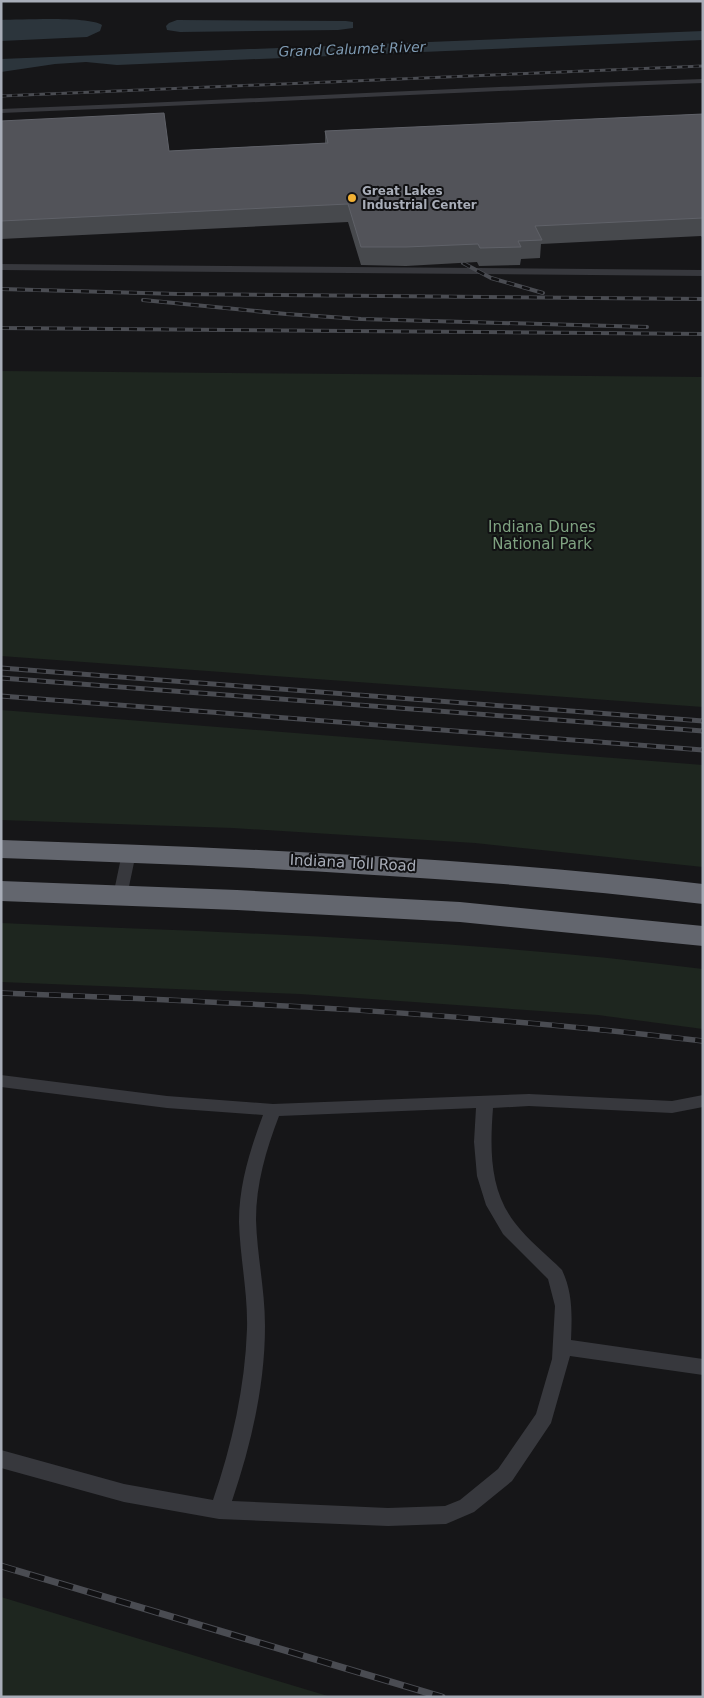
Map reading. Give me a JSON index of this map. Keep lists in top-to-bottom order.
{
  "streets": {
    "highway": ["Indiana Toll Road"]
  },
  "water": ["Grand Calumet River"],
  "parks": ["Indiana Dunes National Park"],
  "places": ["Great Lakes Industrial Center"]
}
